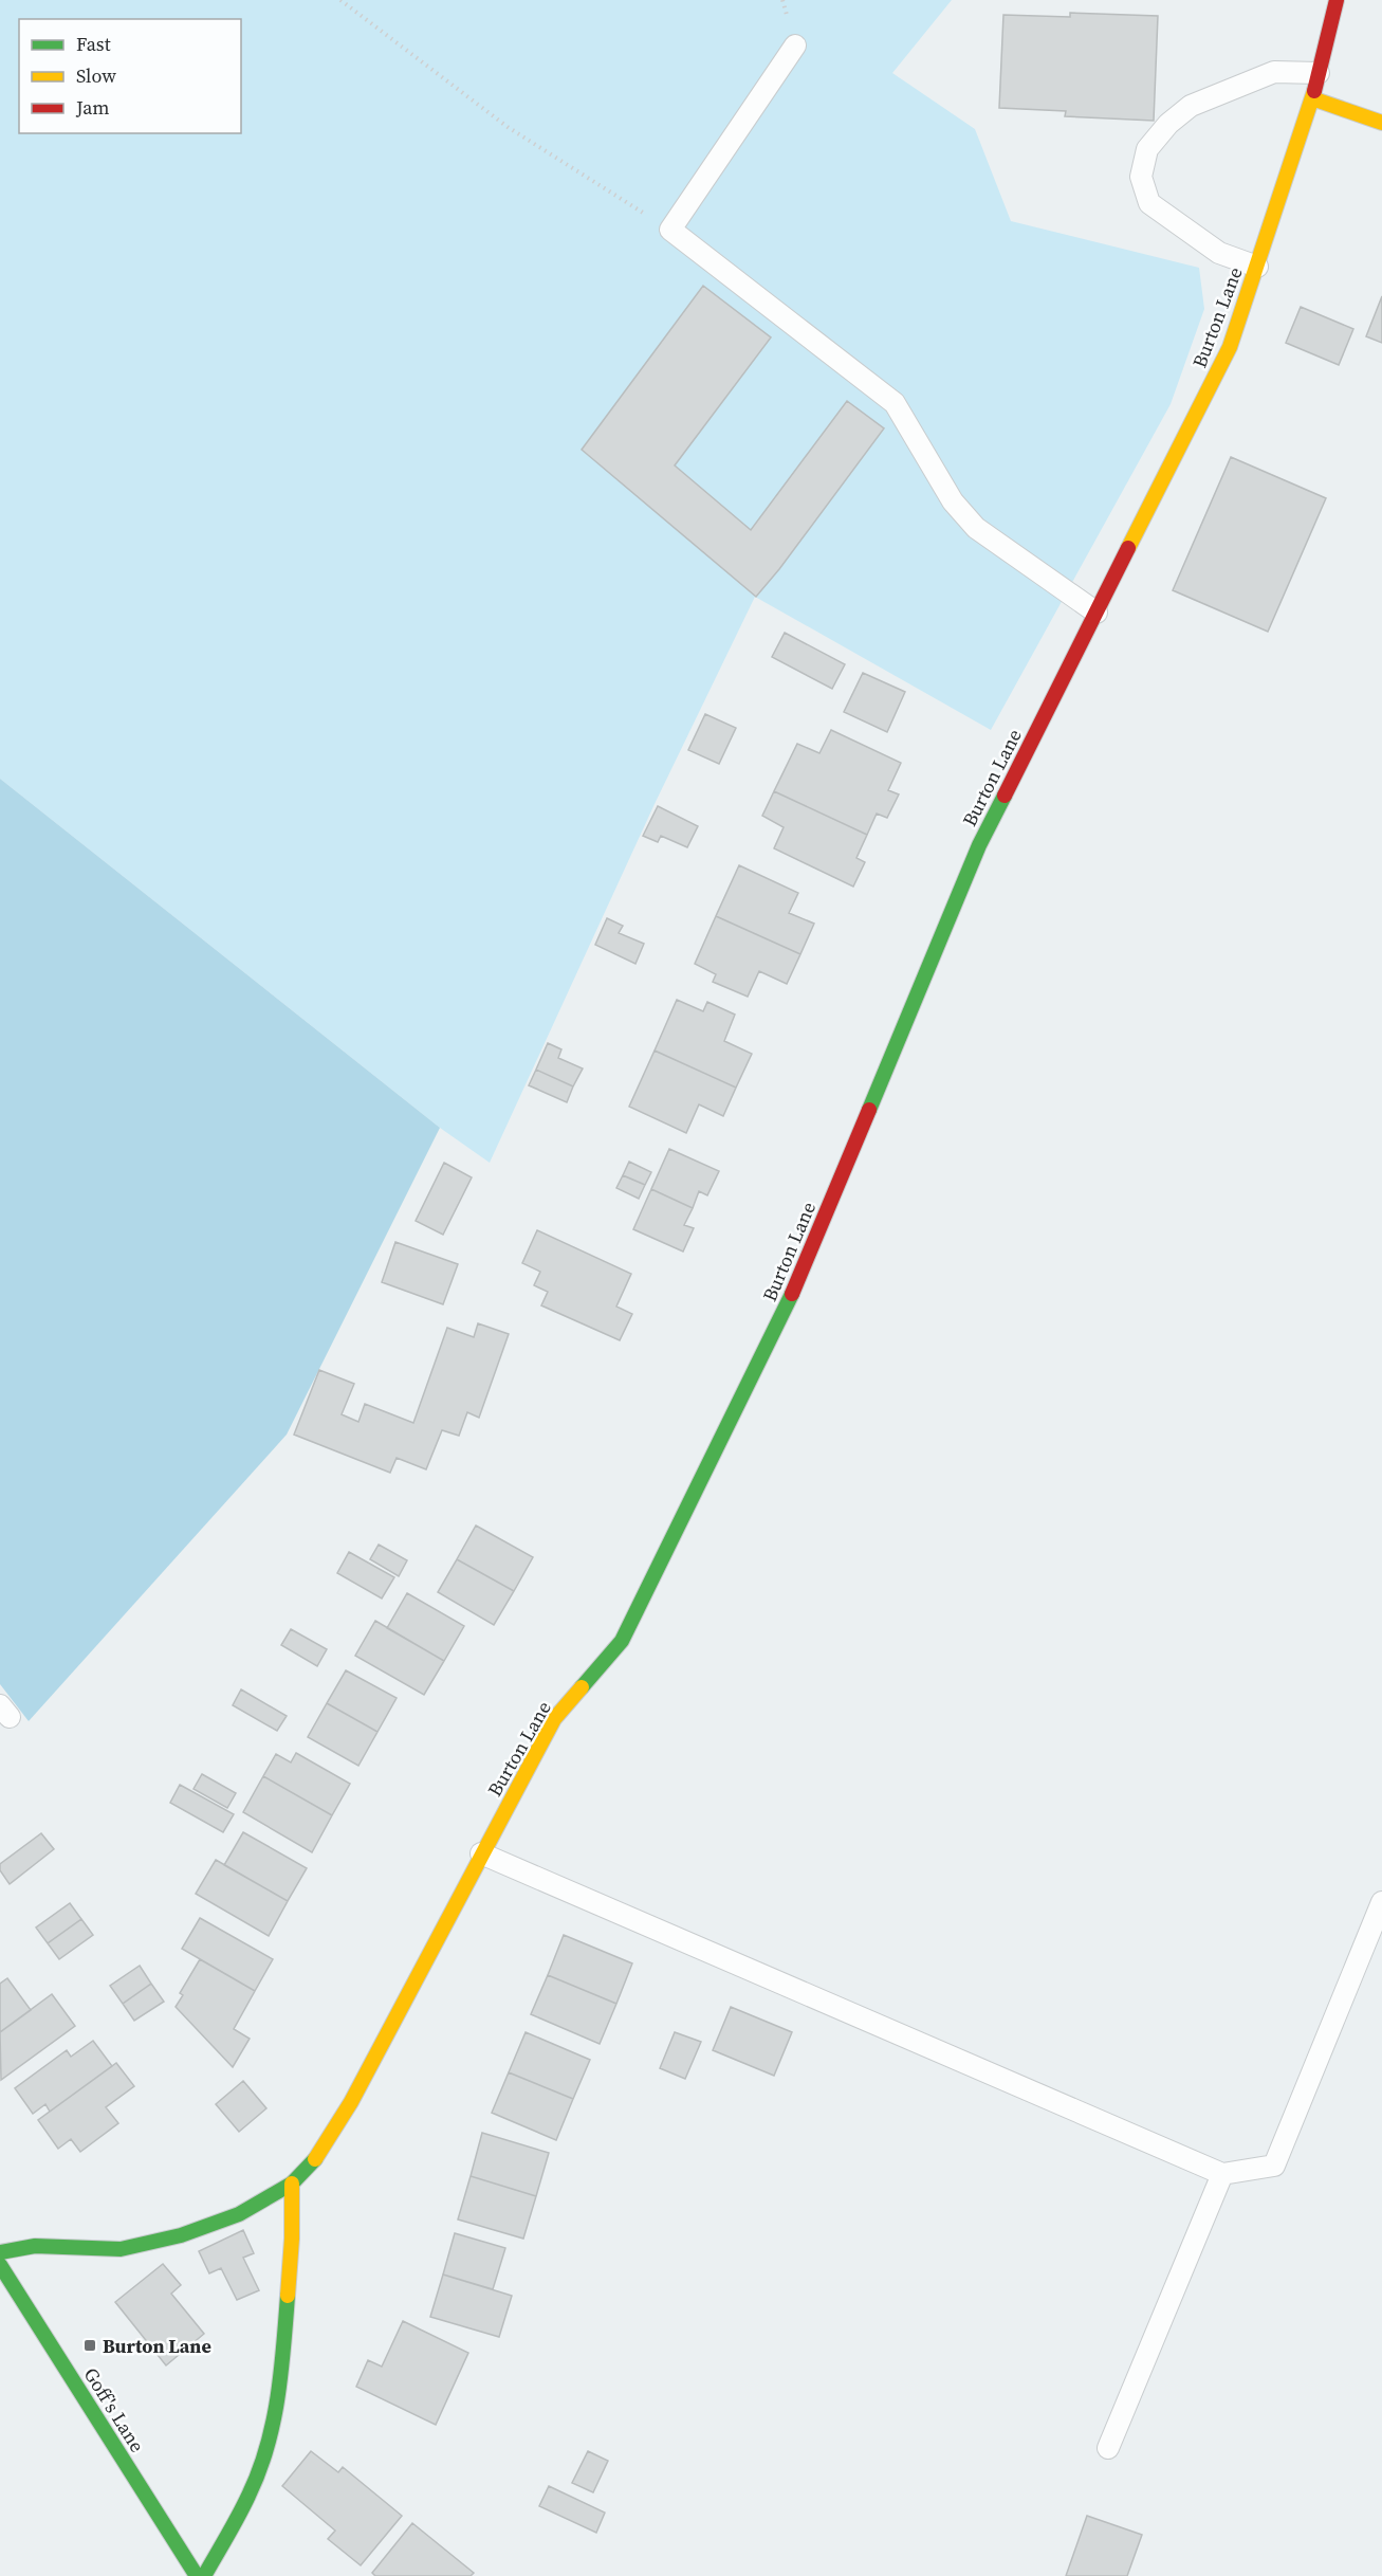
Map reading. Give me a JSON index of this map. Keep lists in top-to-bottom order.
{
  "streets": {
    "street": ["Burton Lane", "Goff's Lane"]
  },
  "places": {
    "transit": ["Burton Lane"]
  },
  "legend": ["Fast", "Slow", "Jam"]
}
